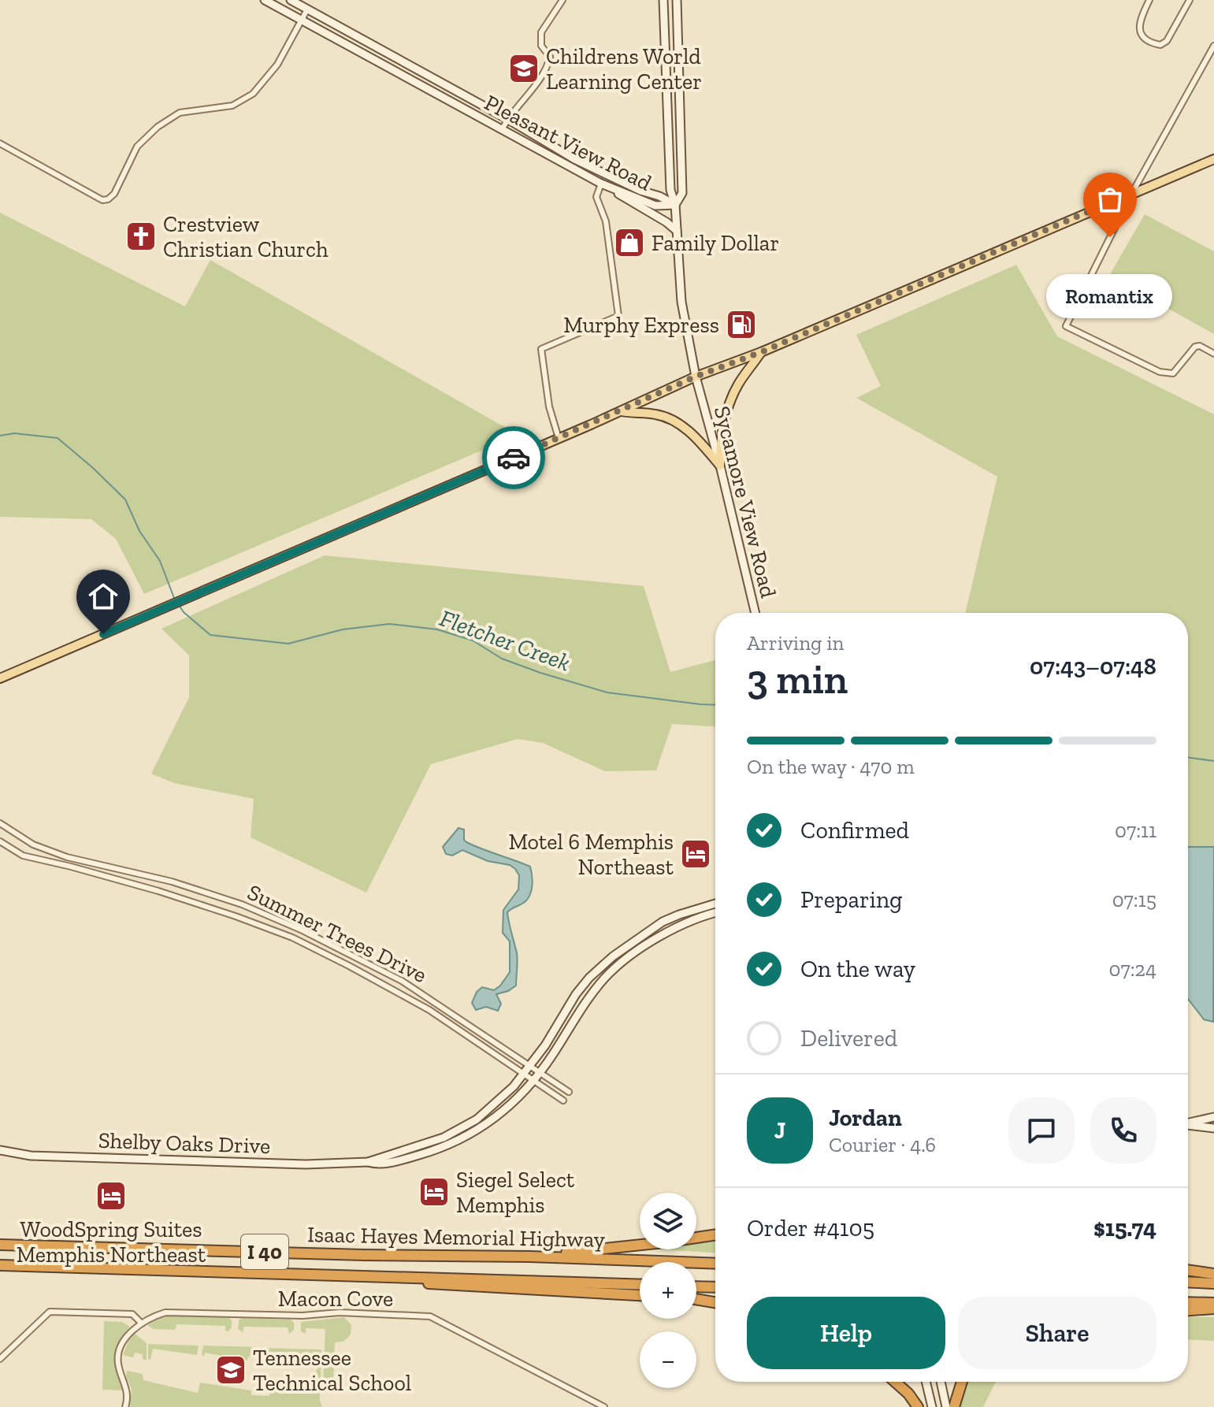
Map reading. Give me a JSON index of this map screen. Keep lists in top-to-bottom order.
{
  "streets": {
    "highway": ["Isaac Hayes Memorial Highway", "I 40"],
    "main road": ["Pleasant View Road", "Sycamore View Road", "Shelby Oaks Drive"],
    "street": ["Summer Trees Drive", "Macon Cove"]
  },
  "crossings": [
    ["Pleasant View Road", "Sycamore View Road"],
    ["Summer Trees Drive", "Shelby Oaks Drive"]
  ],
  "water": ["Fletcher Creek"],
  "places": {
    "school or university": ["Childrens World Learning Center", "Tennessee Technical School"],
    "church": ["Crestview Christian Church"],
    "other": ["Romantix"],
    "shop": ["Family Dollar"],
    "fuel station": ["Murphy Express"],
    "hotel": ["Motel 6 Memphis Northeast", "Siegel Select Memphis", "WoodSpring Suites Memphis Northeast"]
  },
  "page": {
    "bubble": "Romantix",
    "heading": ["3 min", "Arriving in", "07:43–07:48"],
    "panel": [
      "Jordan",
      "Courier · 4.6",
      "Order #4105",
      "$15.74"
    ],
    "bar": "On the way · 470 m",
    "list": [
      ["Confirmed", "07:11"],
      ["Preparing", "07:15"],
      ["On the way", "07:24"],
      "Delivered"
    ],
    "round": "J",
    "map_buttons": ["+", "−"],
    "buttons": ["Help", "Share"]
  }
}
